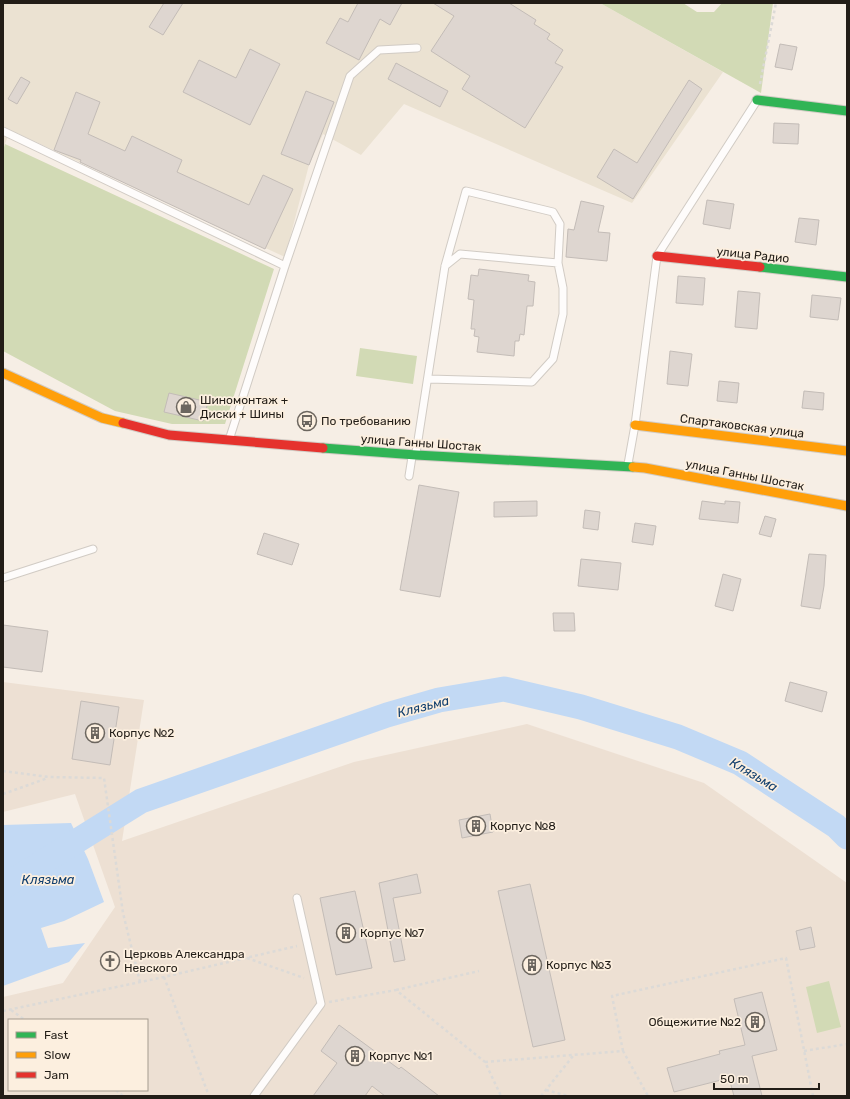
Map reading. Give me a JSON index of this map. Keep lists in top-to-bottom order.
{
  "streets": {
    "main road": ["улица Радио", "Спартаковская улица", "улица Ганны Шостак"]
  },
  "water": ["Клязьма"],
  "places": {
    "shop": ["Шиномонтаж + Диски + Шины"],
    "bus stop": ["По требованию"],
    "building": [
      "Корпус №2",
      "Корпус №8",
      "Корпус №7",
      "Корпус №3",
      "Общежитие №2",
      "Корпус №1"
    ],
    "church": ["Церковь Александра Невского"]
  },
  "legend": ["Fast", "Slow", "Jam"],
  "scale_bar": "50 m"
}
